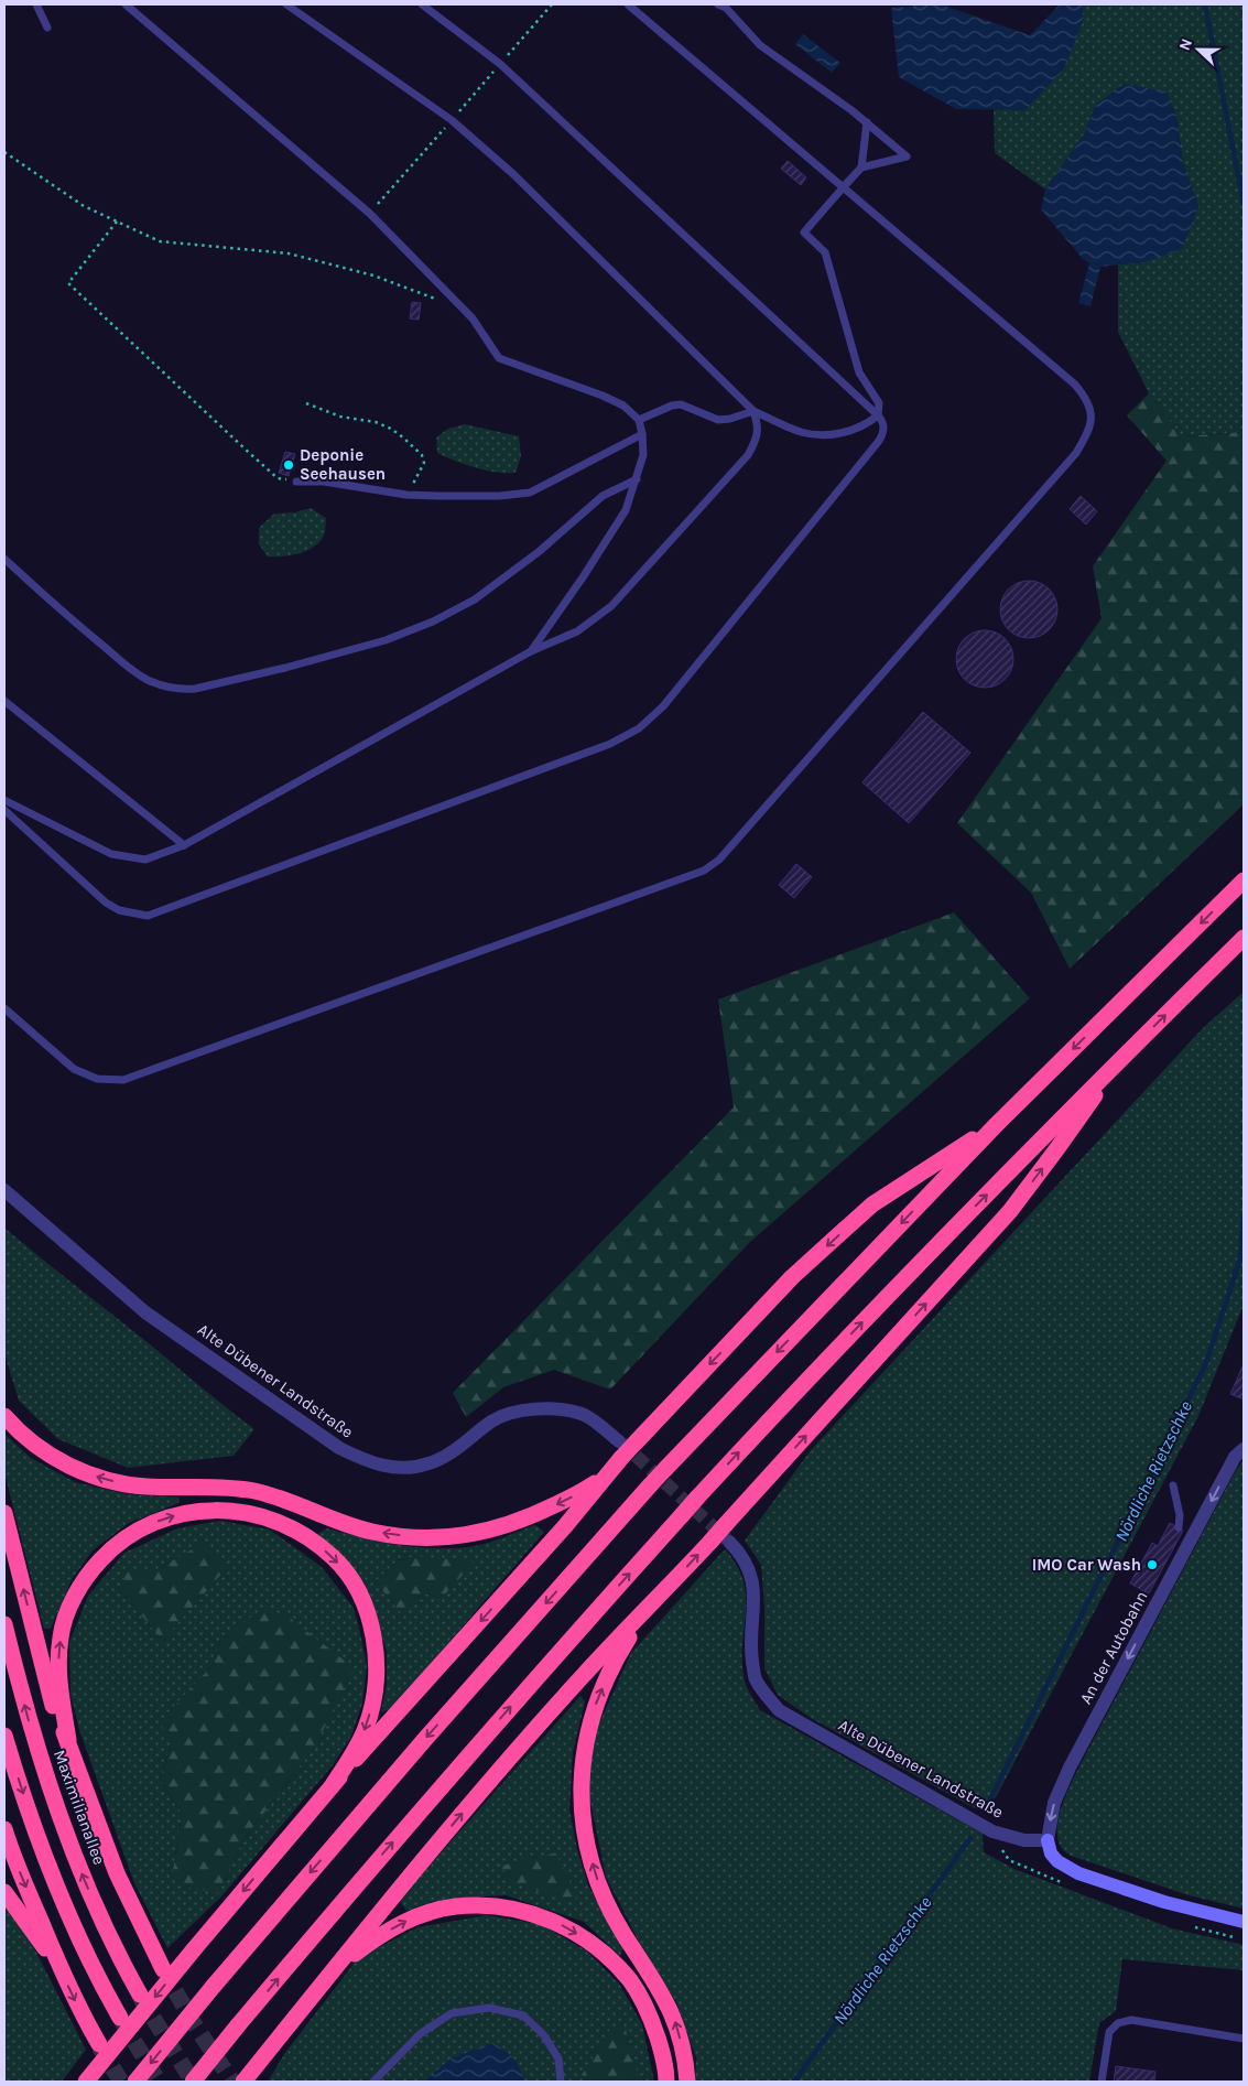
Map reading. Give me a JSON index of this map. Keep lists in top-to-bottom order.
{
  "streets": {
    "highway": ["Maximilianallee"],
    "street": ["Alte Dübener Landstraße", "An der Autobahn"]
  },
  "crossings": [
    ["Alte Dübener Landstraße", "An der Autobahn"]
  ],
  "one_way": ["An der Autobahn"],
  "water": ["Nördliche Rietzschke"],
  "places": ["Deponie Seehausen", "IMO Car Wash"],
  "north": "left"
}
